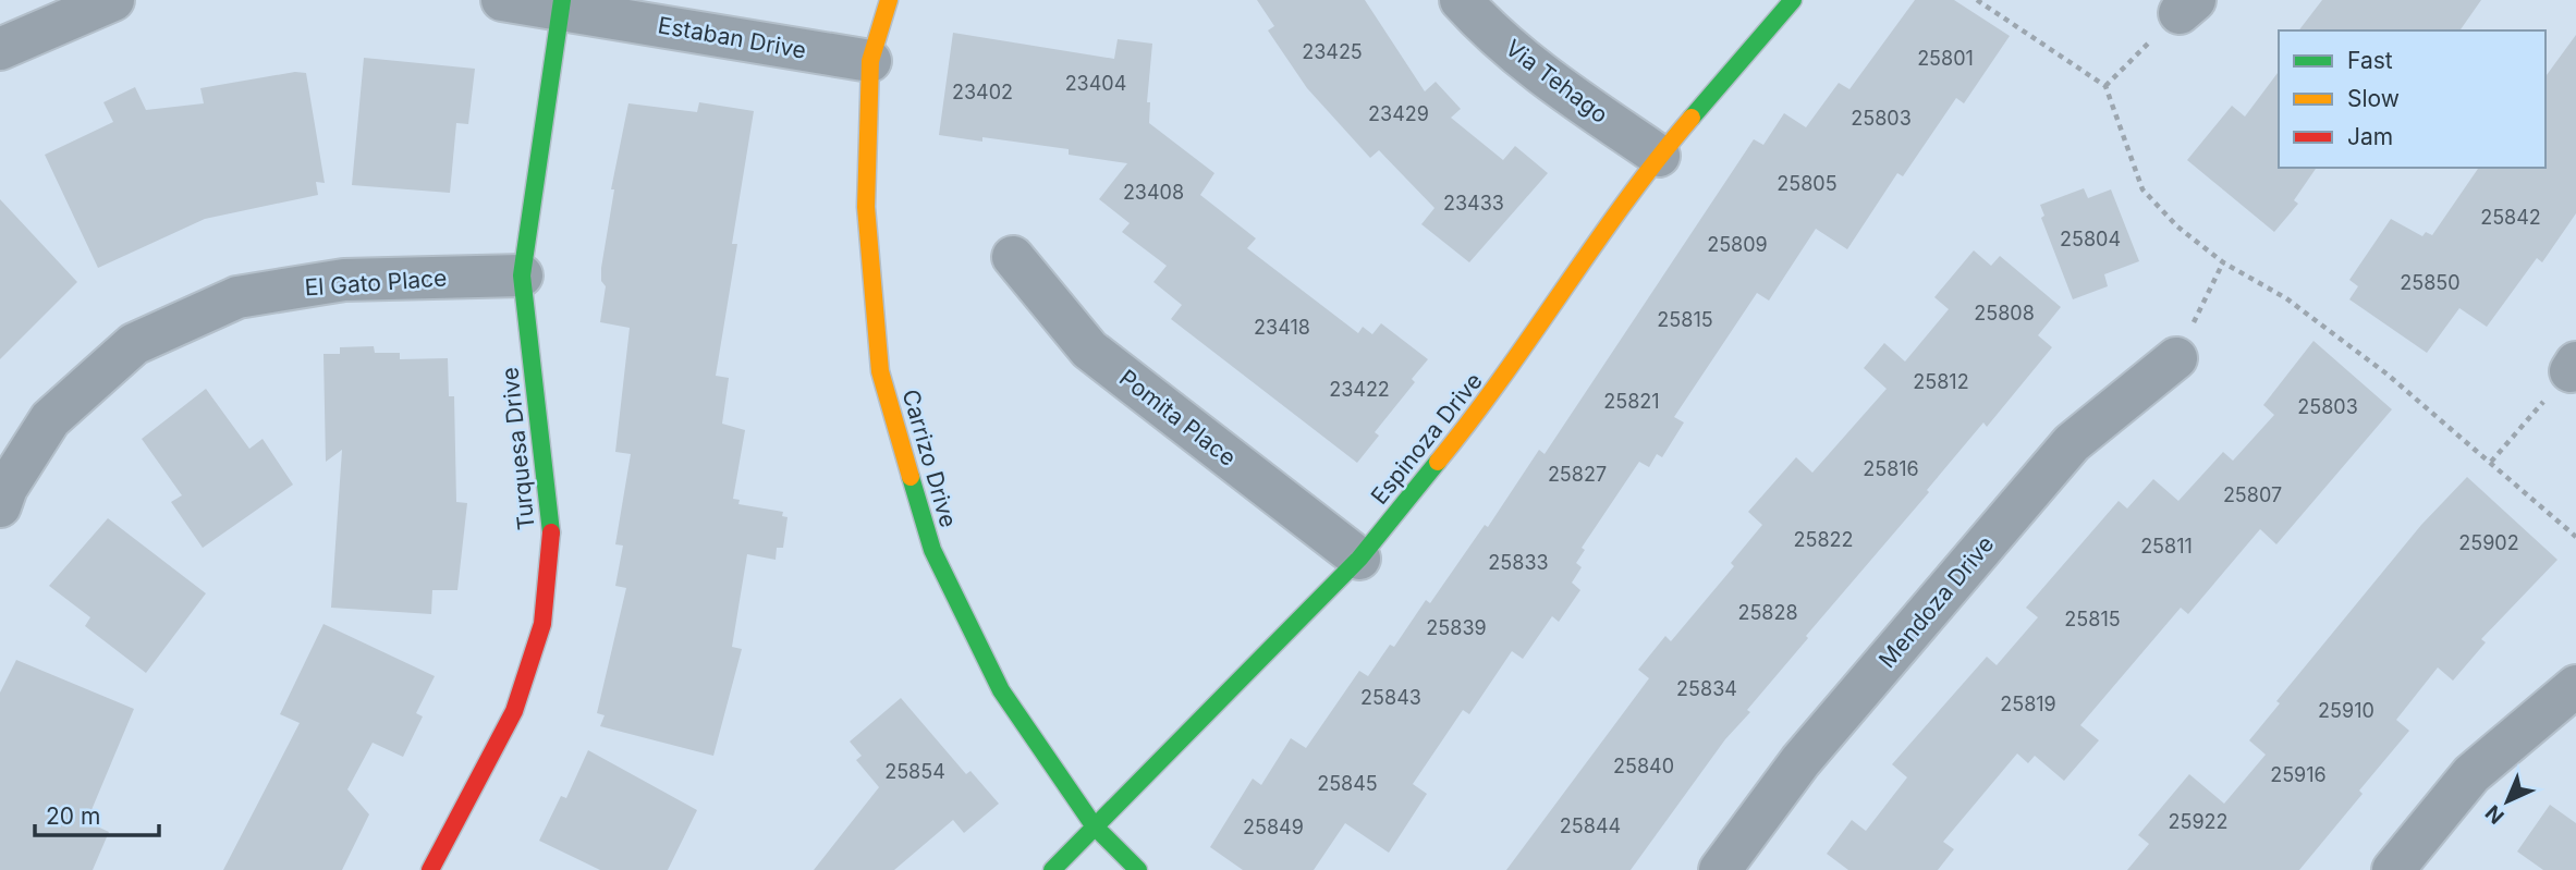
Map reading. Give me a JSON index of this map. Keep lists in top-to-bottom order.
{
  "streets": {
    "street": [
      "Estaban Drive",
      "Via Tehago",
      "El Gato Place",
      "Pomita Place",
      "Espinoza Drive",
      "Turquesa Drive",
      "Carrizo Drive",
      "Mendoza Drive"
    ]
  },
  "crossings": [
    ["Estaban Drive", "Turquesa Drive"],
    ["Estaban Drive", "Carrizo Drive"],
    ["Via Tehago", "Espinoza Drive"],
    ["El Gato Place", "Turquesa Drive"],
    ["Pomita Place", "Espinoza Drive"],
    ["Espinoza Drive", "Carrizo Drive"]
  ],
  "house_numbers": [
    "23425",
    "25801",
    "23404",
    "23402",
    "23429",
    "25803",
    "25805",
    "23408",
    "23433",
    "25842",
    "25804",
    "25809",
    "25850",
    "25808",
    "25815",
    "23418",
    "25812",
    "23422",
    "25821",
    "25803",
    "25816",
    "25827",
    "25807",
    "25822",
    "25902",
    "25811",
    "25833",
    "25828",
    "25815",
    "25839",
    "25834",
    "25843",
    "25819",
    "25910",
    "25840",
    "25854",
    "25916",
    "25845",
    "25922",
    "25844",
    "25849"
  ],
  "legend": ["Fast", "Slow", "Jam"],
  "scale_bar": "20 m",
  "north": "bottom left"
}
